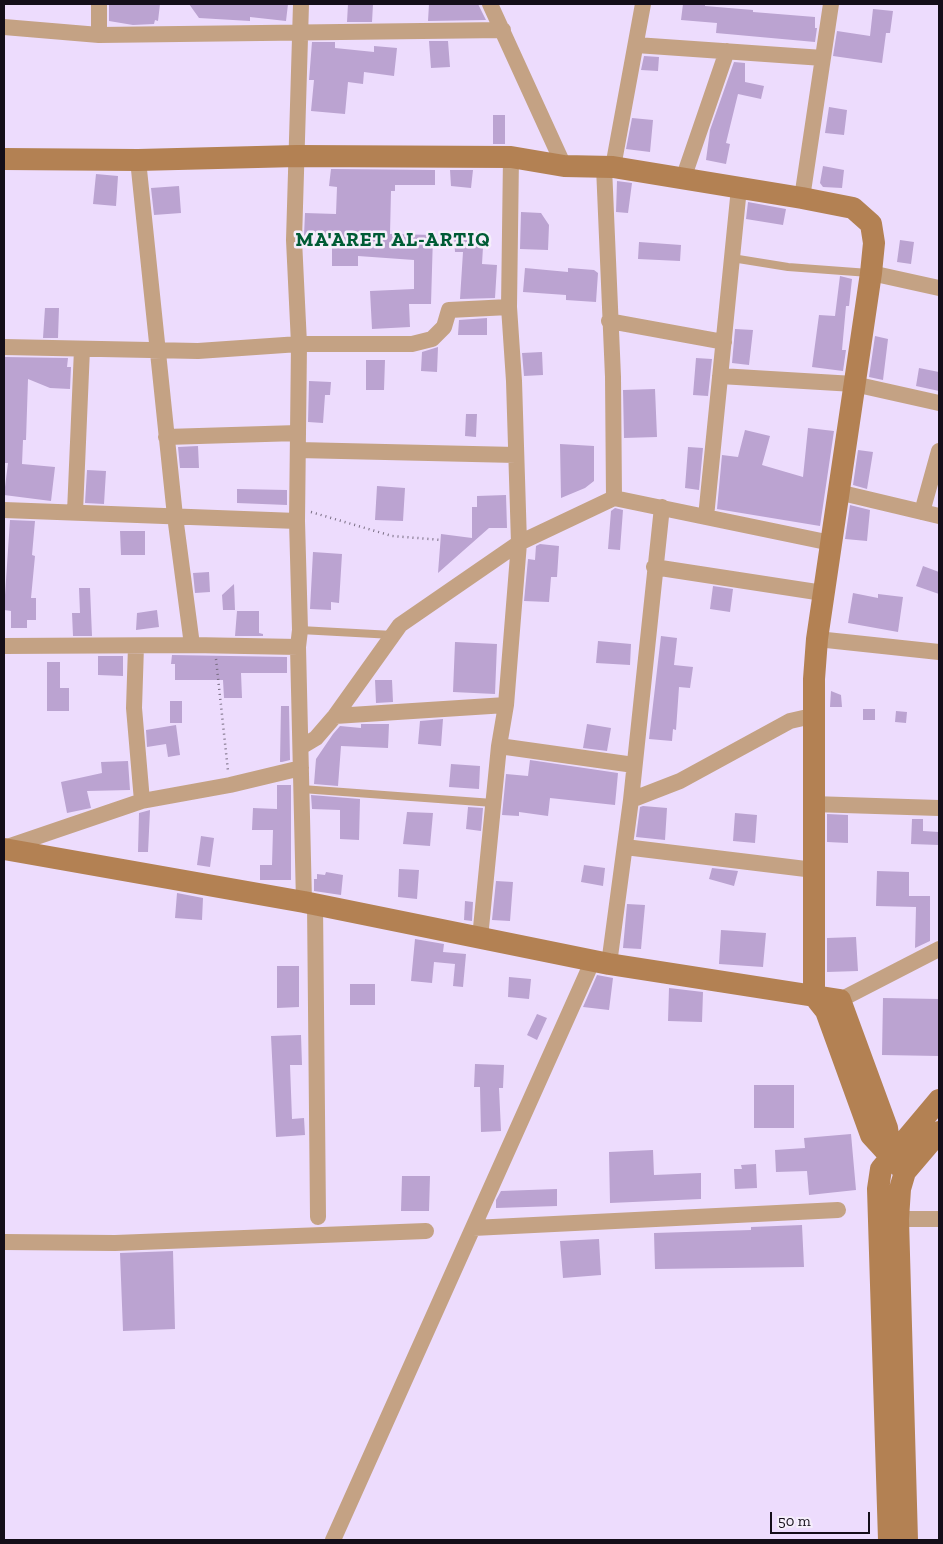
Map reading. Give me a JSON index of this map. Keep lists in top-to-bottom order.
{
  "districts": ["MA'ARET AL-ARTIQ"],
  "scale_bar": "50 m"
}
